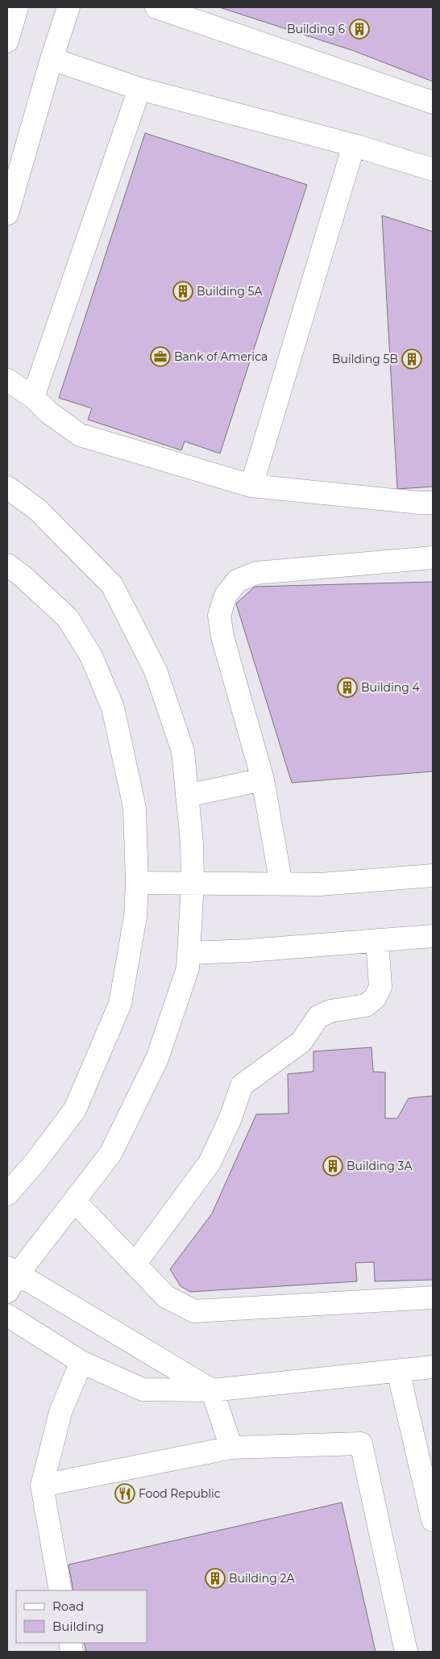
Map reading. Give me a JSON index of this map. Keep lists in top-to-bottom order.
{
  "places": {
    "building": [
      "Building 6",
      "Building 5A",
      "Building 5B",
      "Building 4",
      "Building 3A",
      "Building 2A"
    ],
    "office": ["Bank of America"],
    "restaurant": ["Food Republic"]
  },
  "legend": ["Road", "Building"]
}
